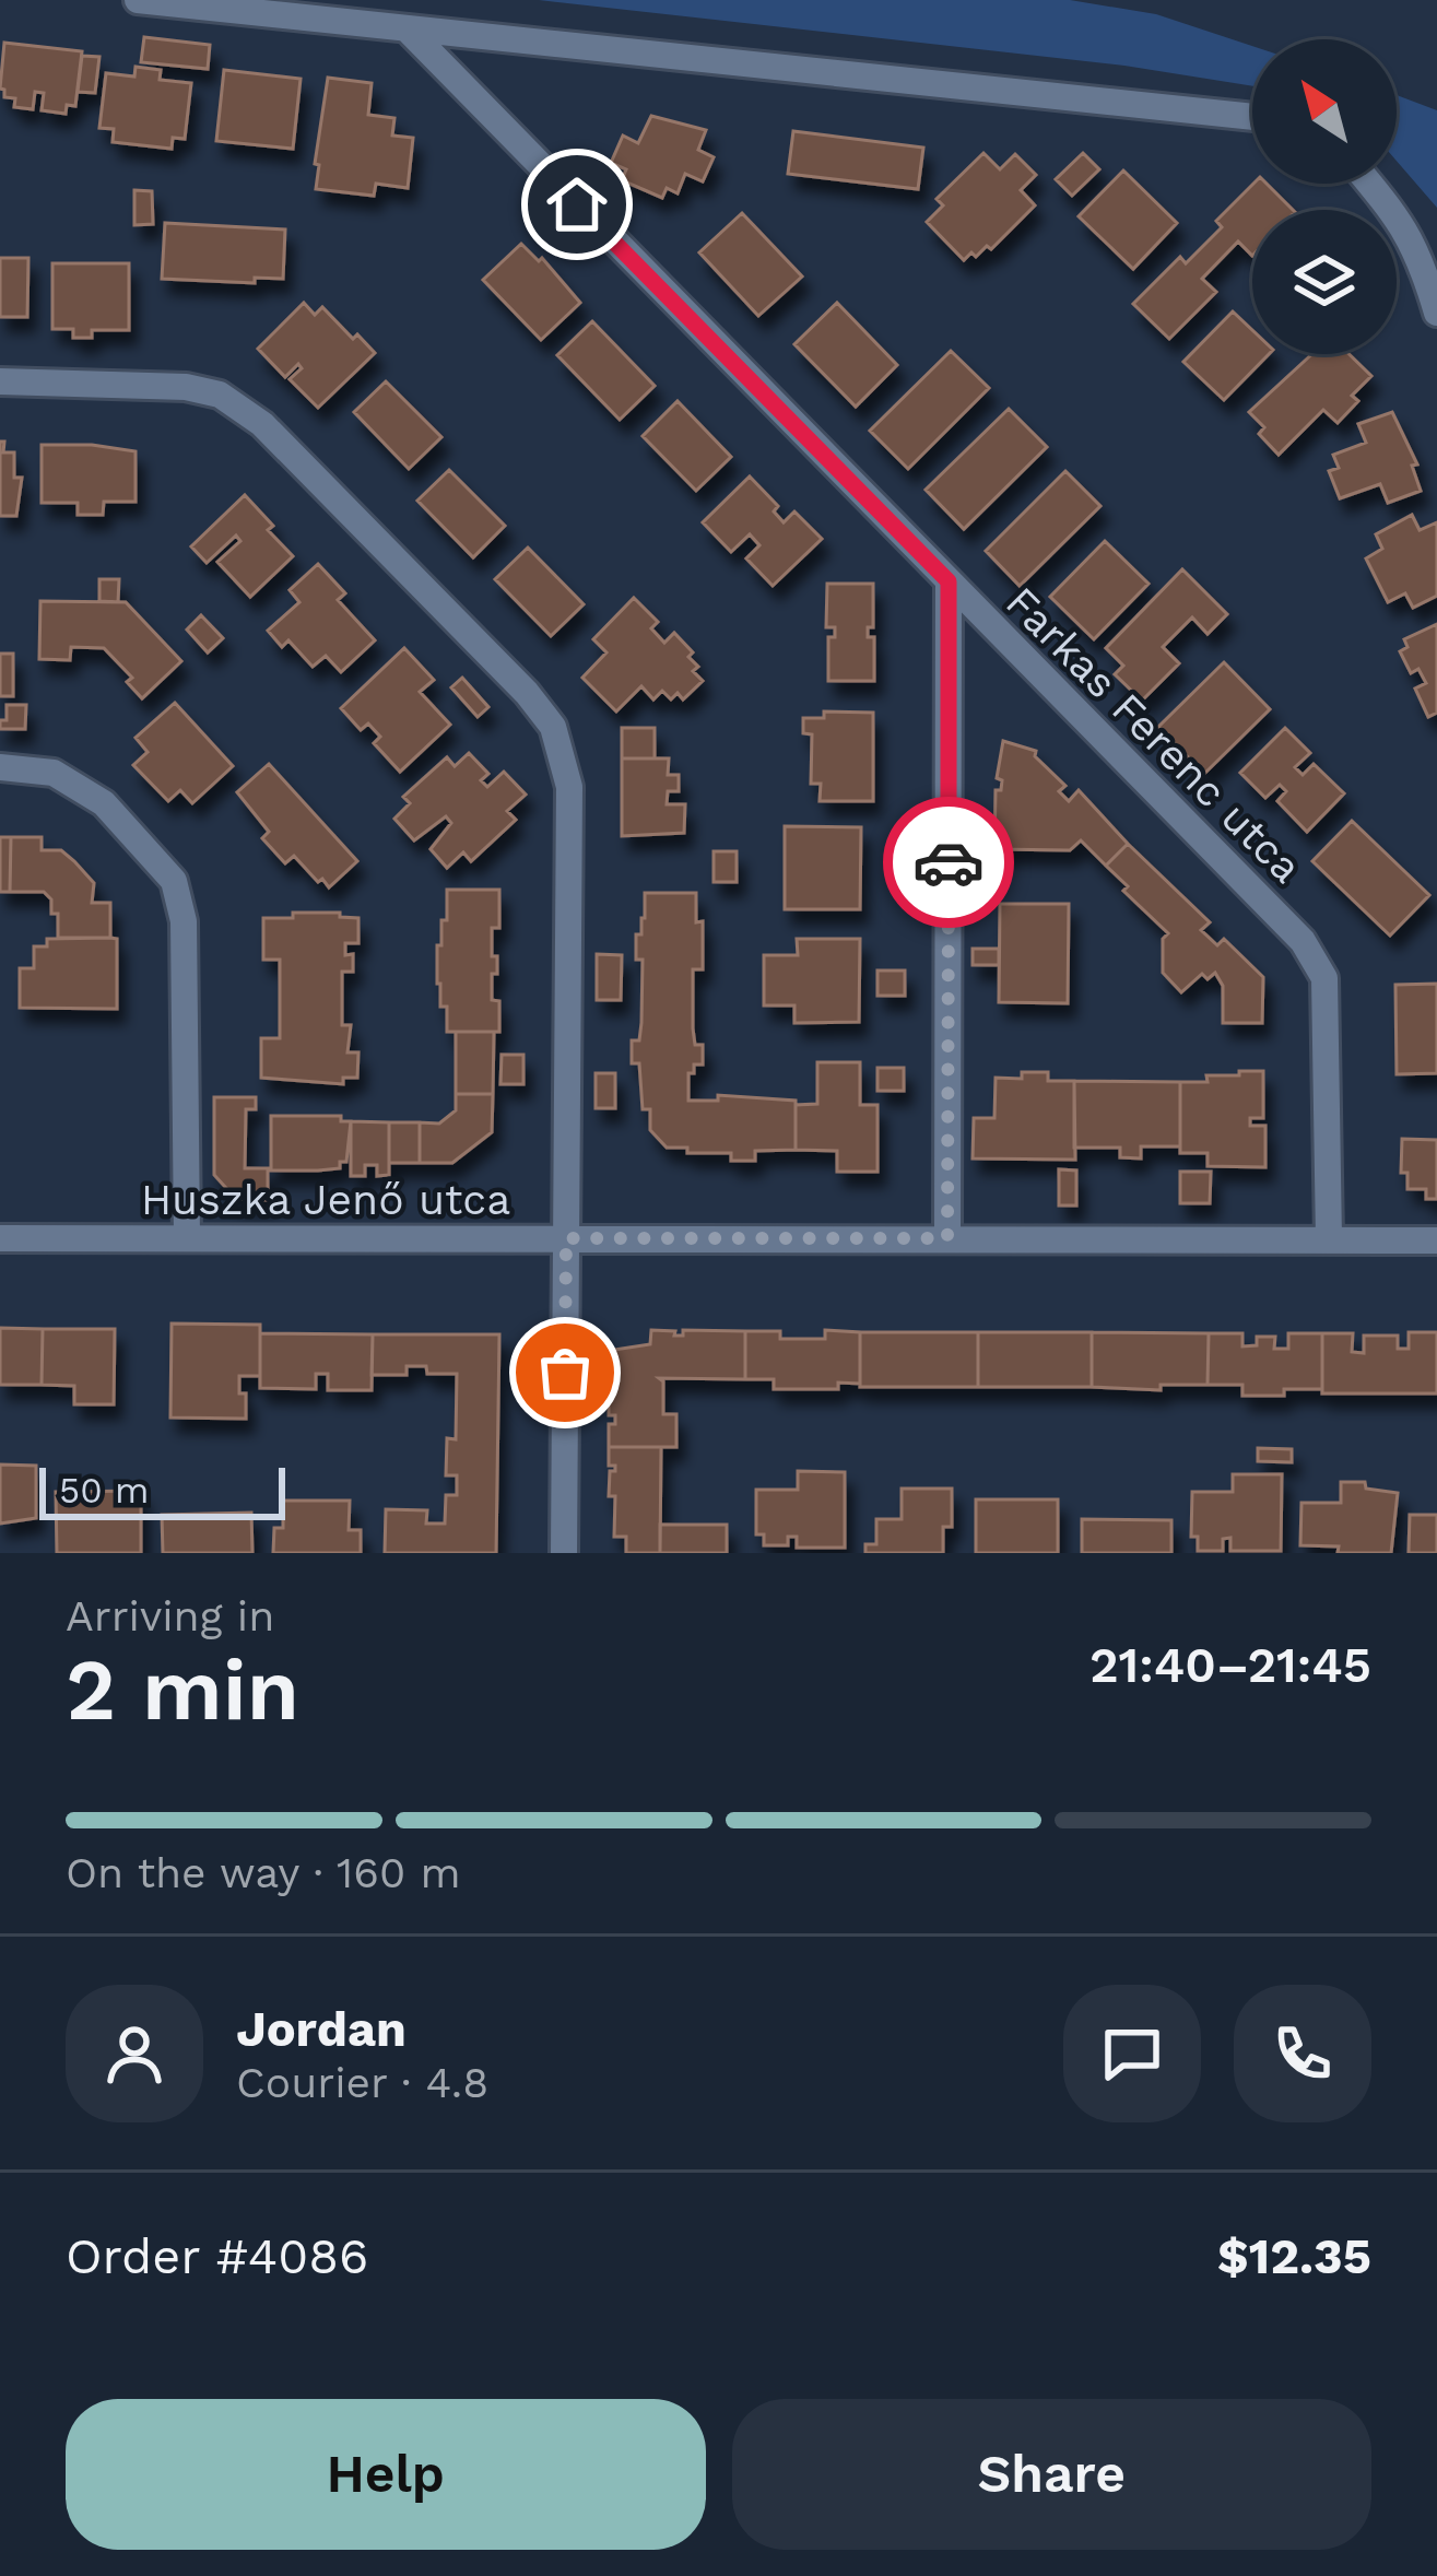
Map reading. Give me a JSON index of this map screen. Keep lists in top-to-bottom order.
{
  "streets": {
    "street": ["Farkas Ferenc utca", "Huszka Jenő utca"]
  },
  "crossings": [
    ["Farkas Ferenc utca", "Huszka Jenő utca"]
  ],
  "scale_bar": "50 m",
  "north": "top left",
  "page": {
    "scale": "50 m",
    "heading": ["2 min", "Arriving in", "21:40–21:45"],
    "panel": [
      "Jordan",
      "Courier · 4.8",
      "Order #4086",
      "$12.35"
    ],
    "bar": "On the way · 160 m",
    "buttons": ["Help", "Share"]
  }
}
